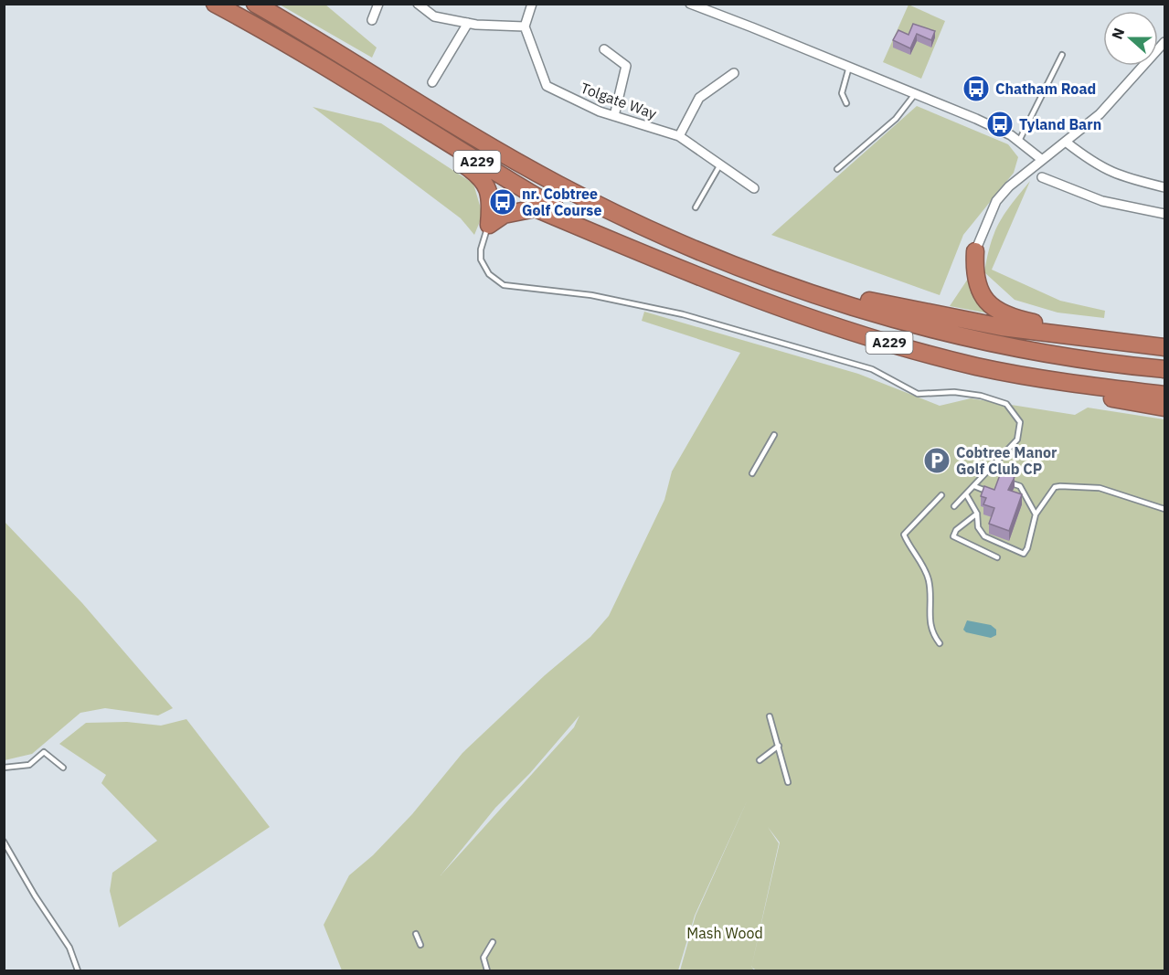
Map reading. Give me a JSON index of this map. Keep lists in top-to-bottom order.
{
  "streets": {
    "highway": ["A229"],
    "street": ["Tolgate Way"]
  },
  "parks": ["Mash Wood"],
  "places": {
    "bus stop": ["Chatham Road", "Tyland Barn", "nr. Cobtree Golf Course"],
    "parking": ["Cobtree Manor Golf Club CP"]
  },
  "north": "left"
}
